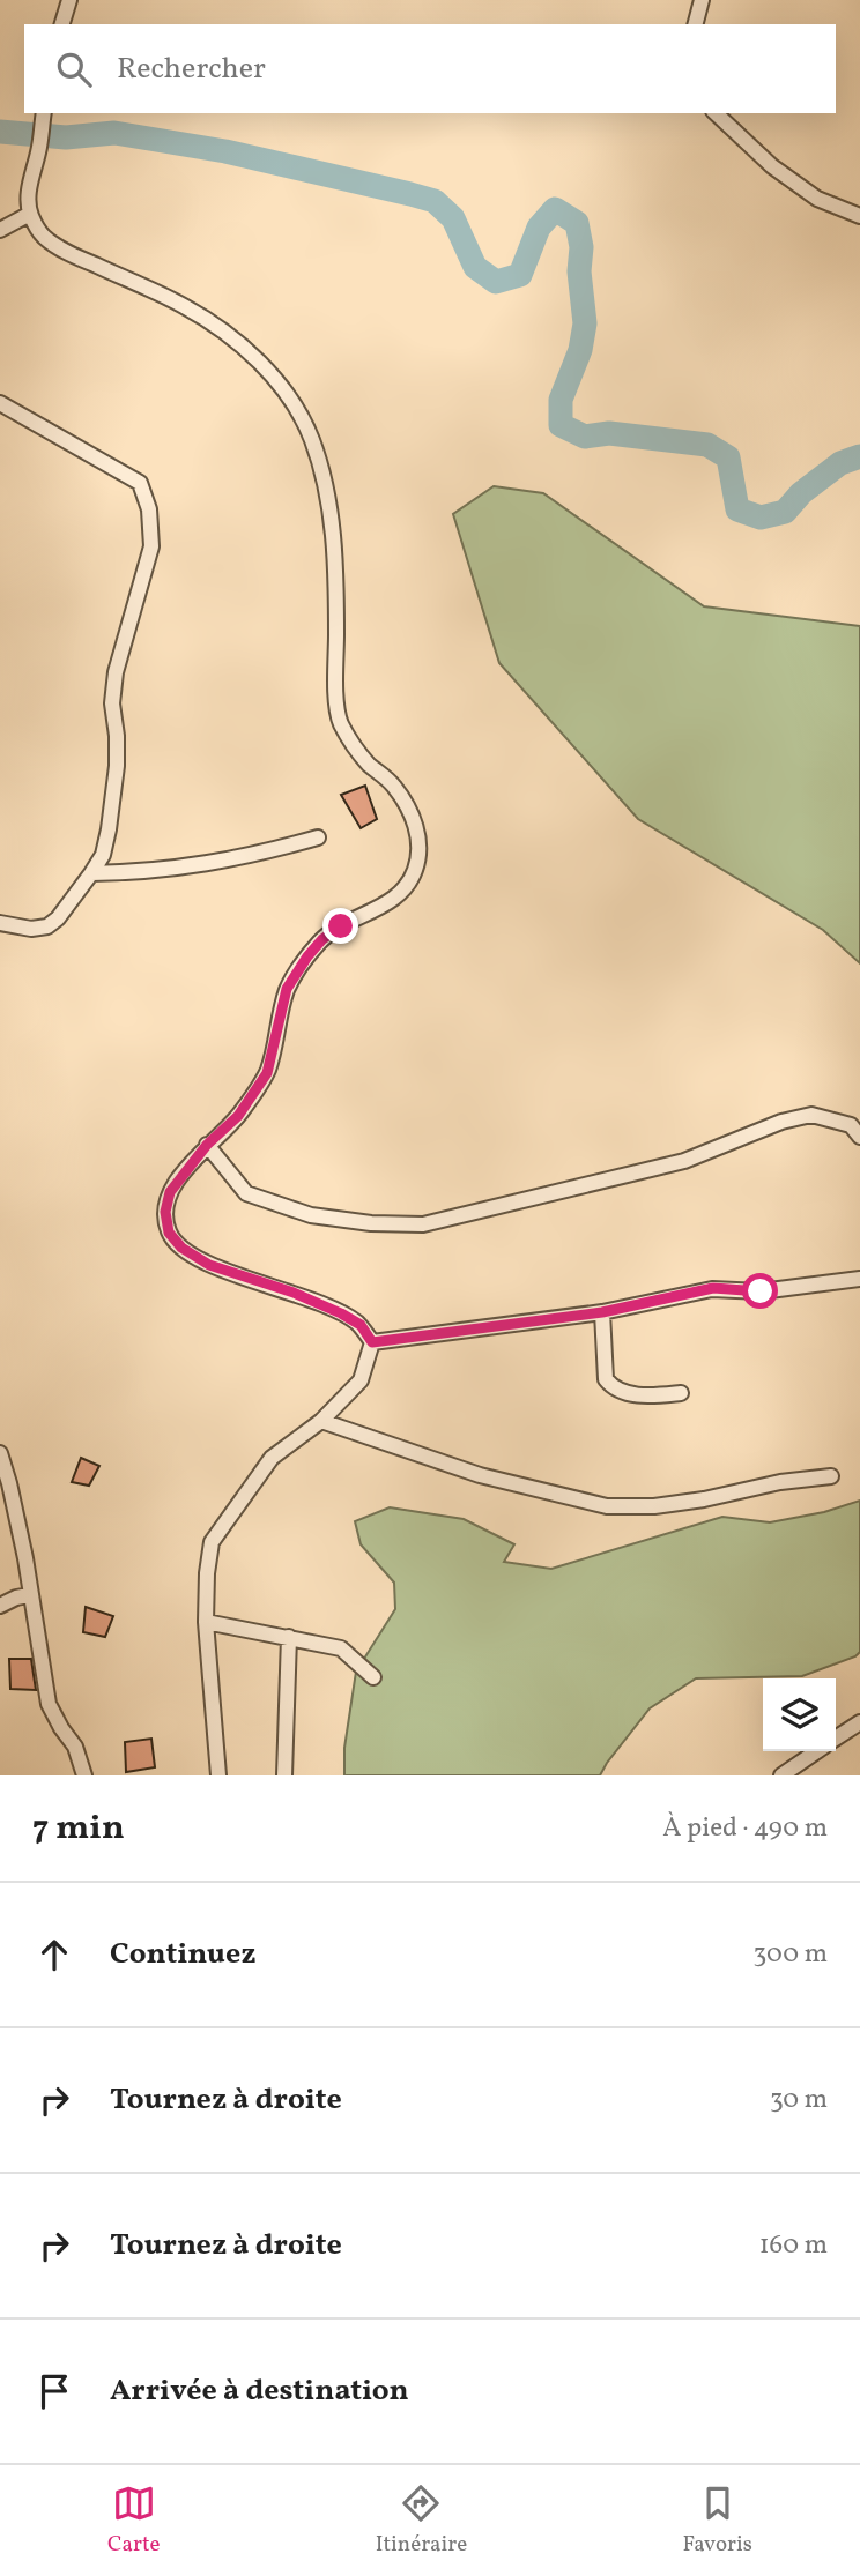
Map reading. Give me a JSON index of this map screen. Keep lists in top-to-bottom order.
{
  "page": {
    "search": "Rechercher",
    "heading": ["7 min", "À pied · 490 m"],
    "list": [
      ["Continuez", "300 m"],
      ["Tournez à droite", "30 m"],
      ["Tournez à droite", "160 m"],
      "Arrivée à destination"
    ],
    "nav": ["Carte", "Itinéraire", "Favoris"]
  }
}
